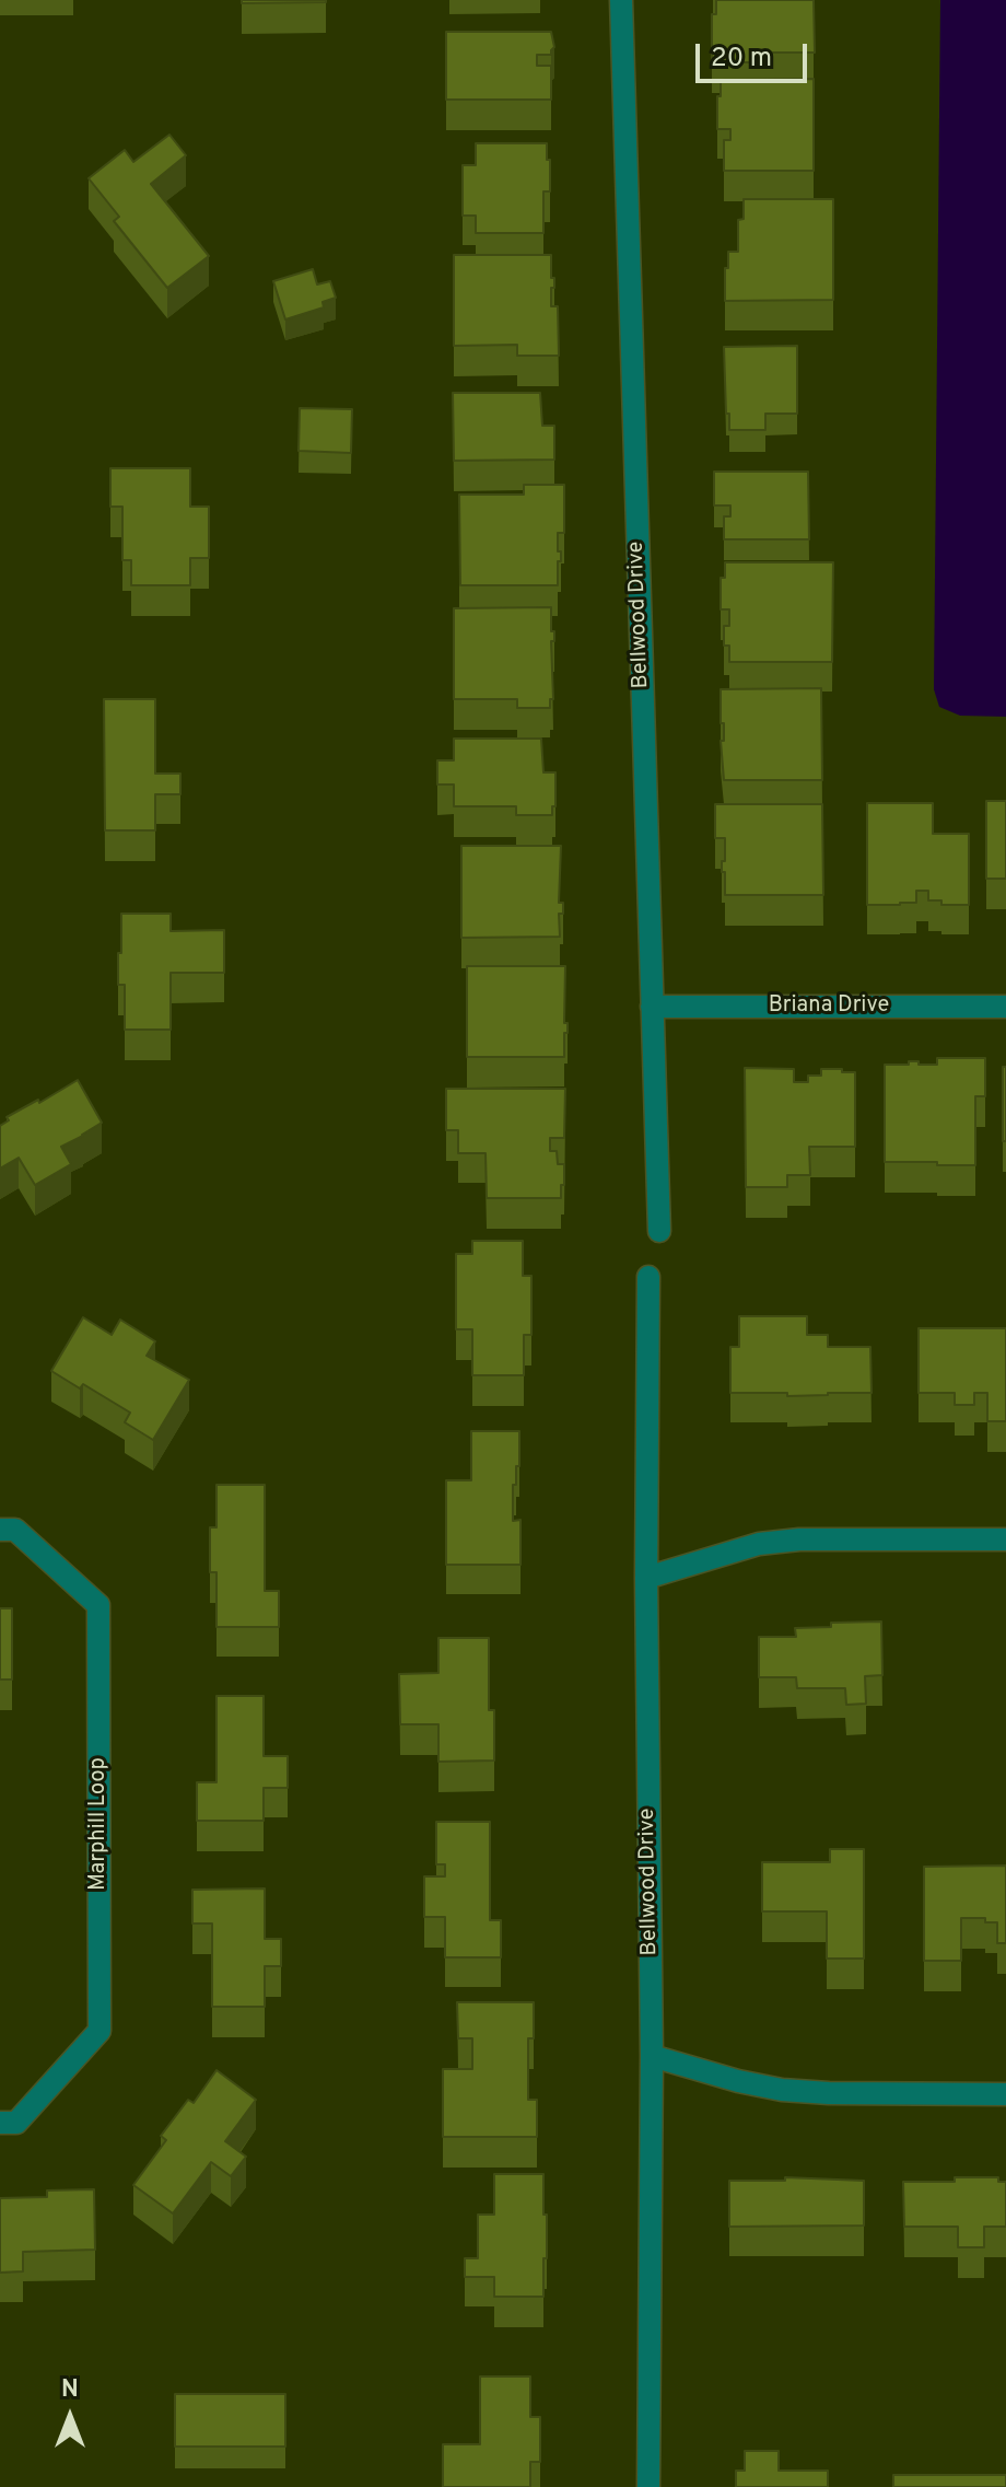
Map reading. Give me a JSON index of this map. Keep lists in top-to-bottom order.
{
  "streets": {
    "street": ["Bellwood Drive", "Briana Drive", "Marphill Loop"]
  },
  "crossings": [
    ["Bellwood Drive", "Briana Drive"]
  ],
  "scale_bar": "20 m",
  "north": "top"
}
